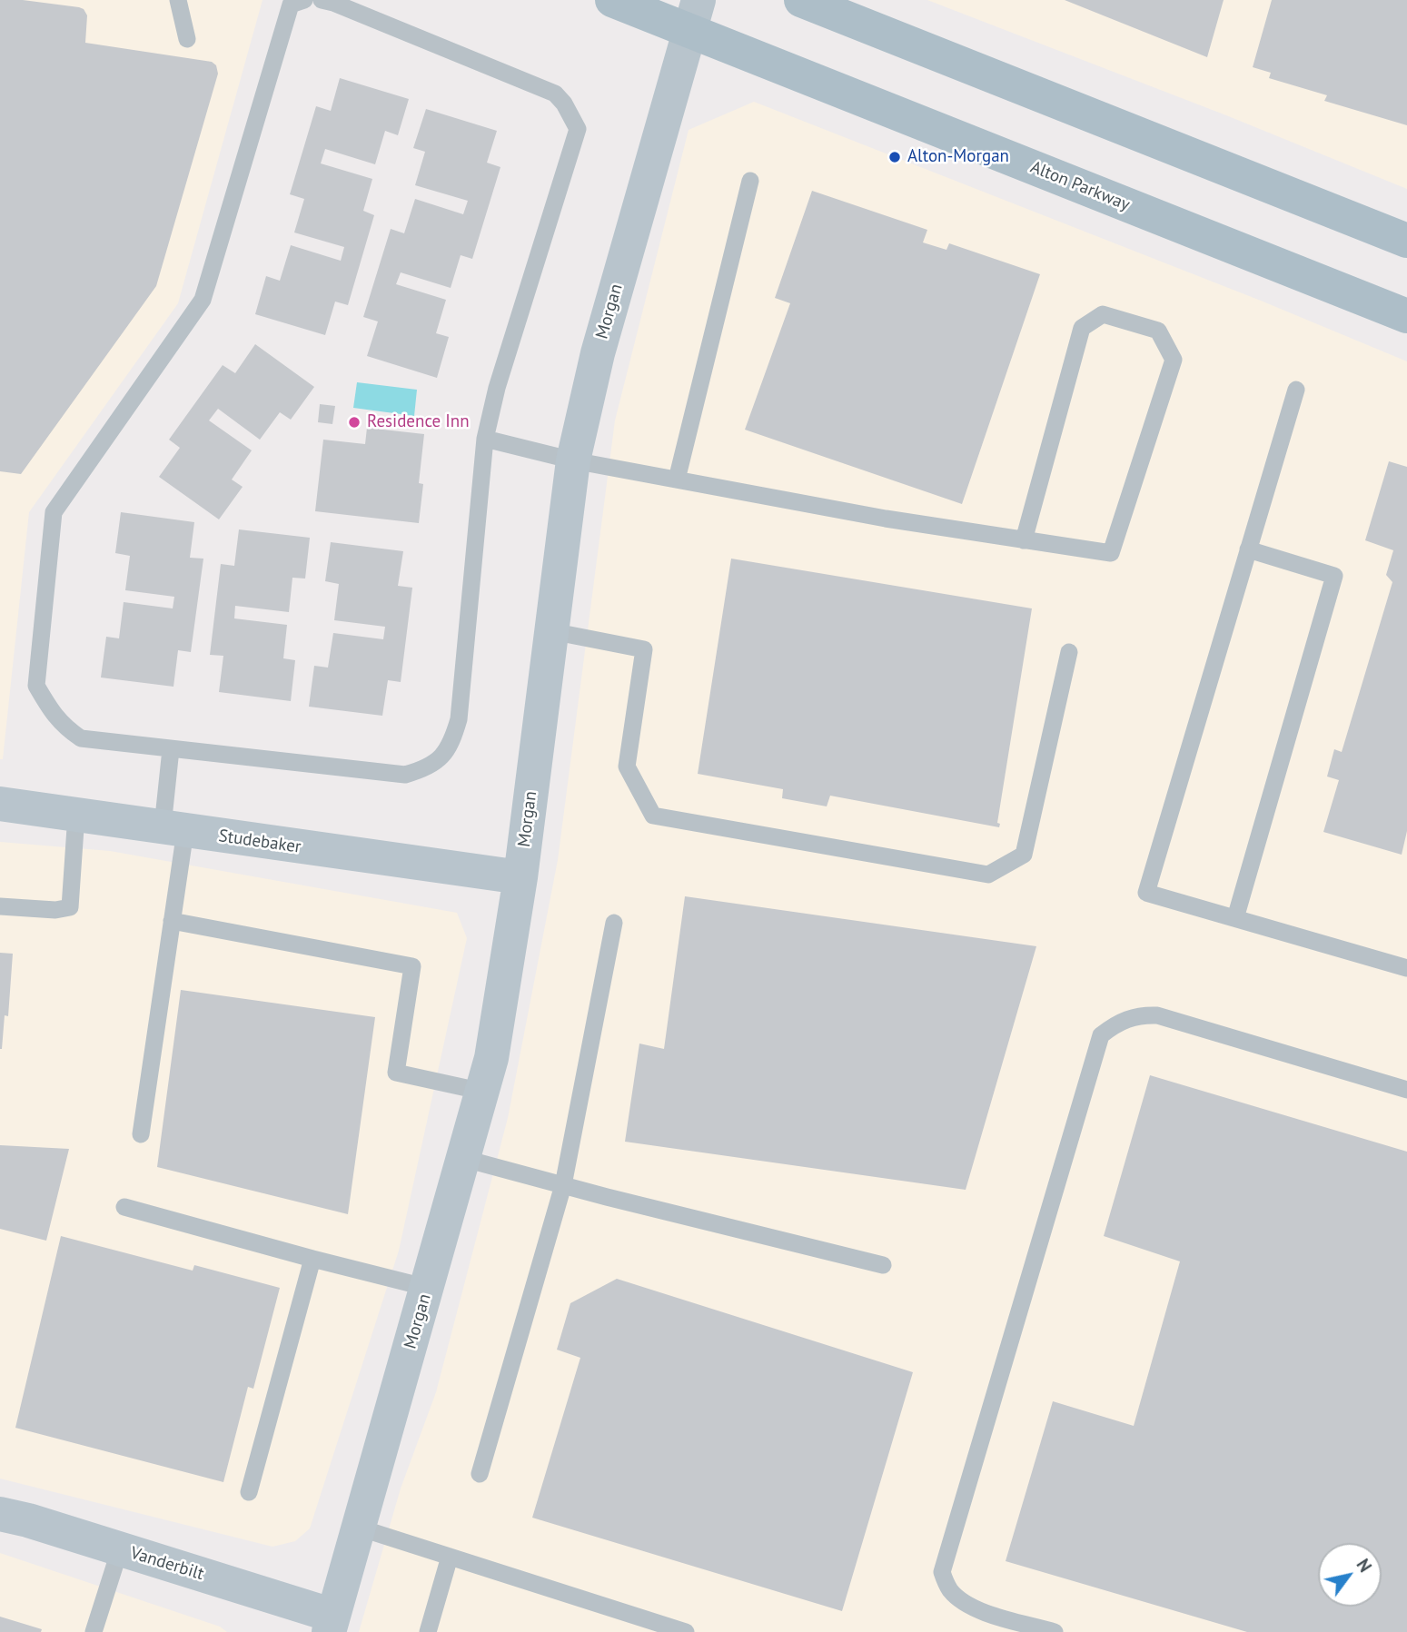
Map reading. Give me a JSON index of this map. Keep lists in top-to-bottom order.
{
  "streets": {
    "main road": ["Alton Parkway"],
    "street": ["Morgan", "Studebaker", "Vanderbilt"]
  },
  "crossings": [
    ["Alton Parkway", "Morgan"],
    ["Morgan", "Studebaker"],
    ["Morgan", "Vanderbilt"]
  ],
  "places": ["Alton-Morgan", "Residence Inn"],
  "north": "top right"
}
